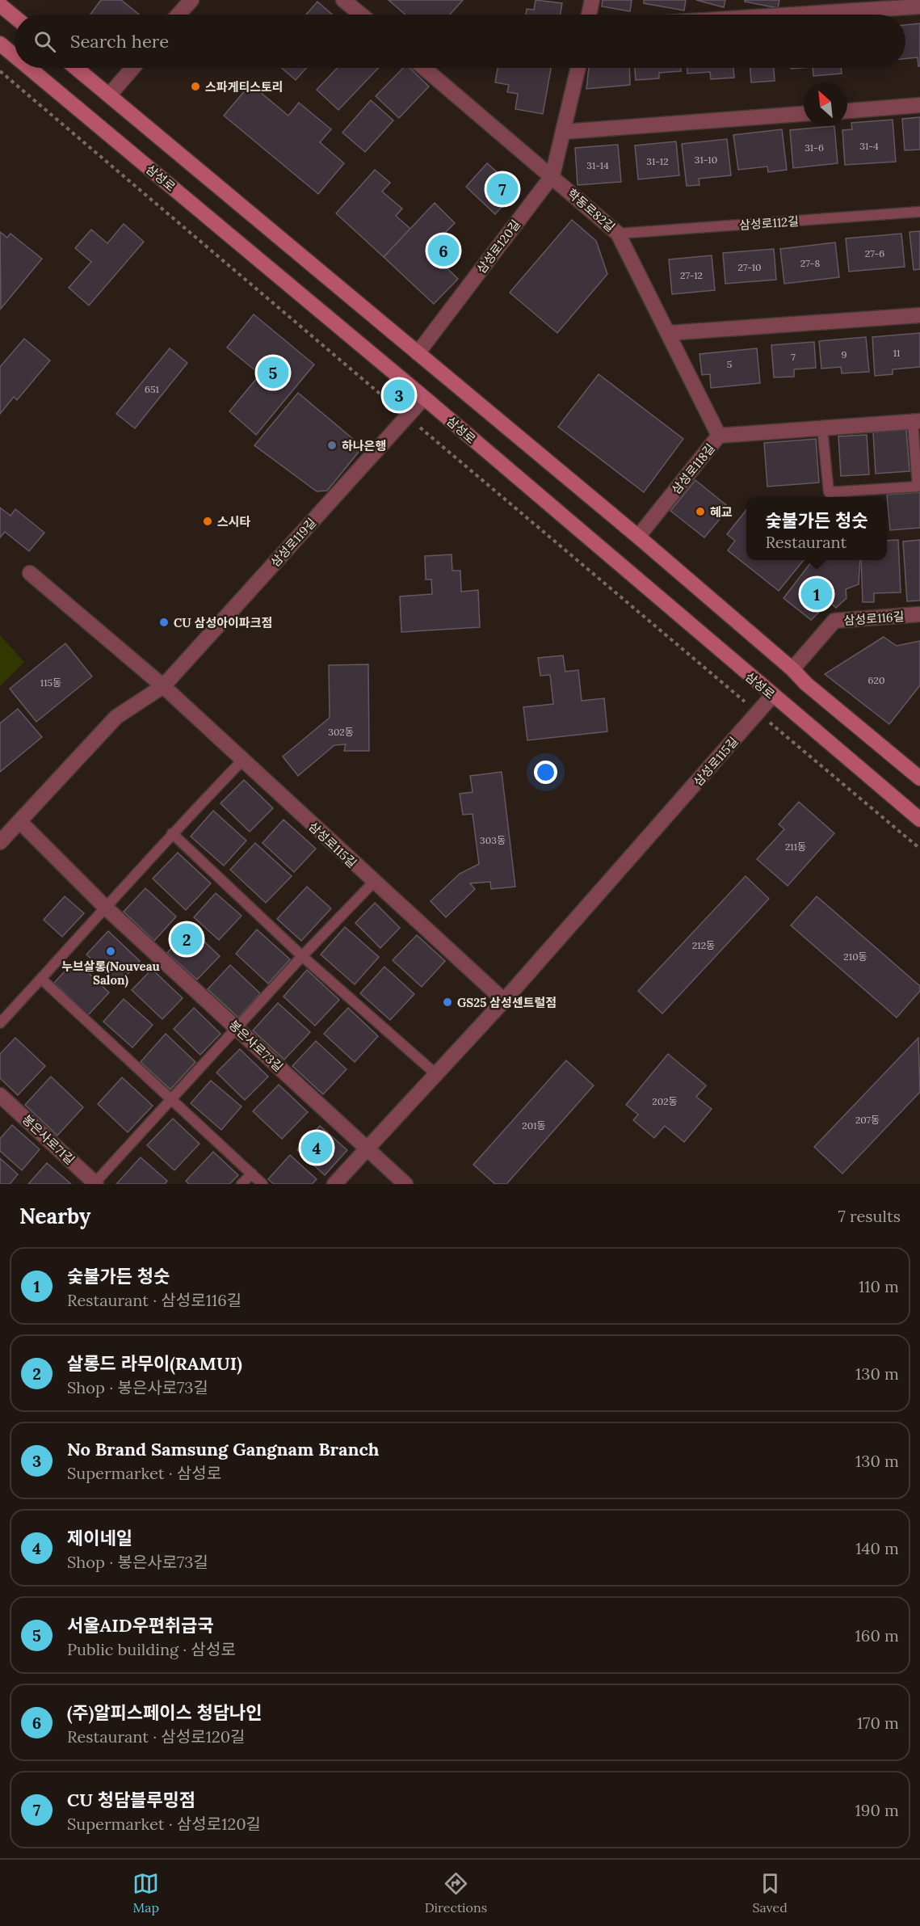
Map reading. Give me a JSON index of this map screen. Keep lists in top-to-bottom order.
{
  "streets": {
    "main road": ["삼성로"],
    "street": [
      "학동로82길",
      "삼성로120길",
      "삼성로118길",
      "삼성로119길",
      "삼성로116길",
      "삼성로115길",
      "봉은사로73길",
      "봉은사로71길"
    ],
    "lane": ["삼성로112길"]
  },
  "crossings": [
    ["삼성로", "삼성로119길"],
    ["삼성로", "삼성로115길"],
    ["학동로82길", "삼성로112길"],
    ["학동로82길", "삼성로120길"],
    ["학동로82길", "삼성로118길"],
    ["삼성로119길", "삼성로115길"],
    ["삼성로119길", "봉은사로73길"],
    ["삼성로115길", "봉은사로73길"]
  ],
  "places": [
    "스파게티스토리",
    "하나은행",
    "혜교",
    "스시타",
    "CU 삼성아이파크점",
    "누브살롱(Nouveau Salon)",
    "GS25 삼성센트럴점"
  ],
  "house_numbers": [
    "31-4",
    "31-6",
    "31-10",
    "31-12",
    "31-14",
    "27-6",
    "27-8",
    "27-10",
    "27-12",
    "11",
    "9",
    "7",
    "5",
    "651",
    "620",
    "115동",
    "302동",
    "303동",
    "211동",
    "212동",
    "210동",
    "202동",
    "207동",
    "201동"
  ],
  "north": "top left",
  "page": {
    "search": "Search here",
    "pins": [
      "7",
      "6",
      "5",
      "3",
      "1",
      "2",
      "4"
    ],
    "popup": ["숯불가든 청숫", "Restaurant"],
    "heading": ["Nearby", "7 results"],
    "list": [
      {
        "mark": "1",
        "name": "숯불가든 청숫",
        "note": "Restaurant · 삼성로116길",
        "value": "110 m"
      },
      {
        "mark": "2",
        "name": "살롱드 라무이(RAMUI)",
        "note": "Shop · 봉은사로73길",
        "value": "130 m"
      },
      {
        "mark": "3",
        "name": "No Brand Samsung Gangnam Branch",
        "note": "Supermarket · 삼성로",
        "value": "130 m"
      },
      {
        "mark": "4",
        "name": "제이네일",
        "note": "Shop · 봉은사로73길",
        "value": "140 m"
      },
      {
        "mark": "5",
        "name": "서울AID우편취급국",
        "note": "Public building · 삼성로",
        "value": "160 m"
      },
      {
        "mark": "6",
        "name": "(주)알피스페이스 청담나인",
        "note": "Restaurant · 삼성로120길",
        "value": "170 m"
      },
      {
        "mark": "7",
        "name": "CU 청담블루밍점",
        "note": "Supermarket · 삼성로120길",
        "value": "190 m"
      }
    ],
    "nav": ["Map", "Directions", "Saved"]
  }
}
